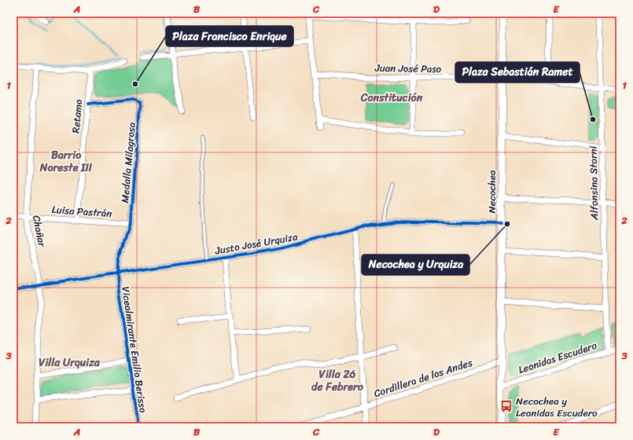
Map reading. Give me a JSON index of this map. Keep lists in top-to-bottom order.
{
  "streets": {
    "main road": ["Necochea"],
    "street": [
      "Juan José Paso",
      "Retamo",
      "Medalla Milagrosa",
      "Alfonsina Storni",
      "Luisa Pastrán",
      "Chañar",
      "Justo José Urquiza",
      "Vicealmirante Emilio Berisso",
      "Leonidas Escudero",
      "Cordillera de los Andes"
    ]
  },
  "crossings": [
    ["Juan José Paso", "Alfonsina Storni"],
    ["Juan José Paso", "Necochea"],
    ["Retamo", "Medalla Milagrosa"],
    ["Retamo", "Luisa Pastrán"],
    ["Medalla Milagrosa", "Luisa Pastrán"],
    ["Medalla Milagrosa", "Justo José Urquiza"],
    ["Medalla Milagrosa", "Vicealmirante Emilio Berisso"],
    ["Alfonsina Storni", "Leonidas Escudero"],
    ["Necochea", "Justo José Urquiza"],
    ["Necochea", "Leonidas Escudero"],
    ["Necochea", "Cordillera de los Andes"],
    ["Luisa Pastrán", "Chañar"],
    ["Chañar", "Justo José Urquiza"],
    ["Justo José Urquiza", "Vicealmirante Emilio Berisso"]
  ],
  "districts": [
    "Constitución",
    "Barrio Noreste III",
    "Villa Urquiza",
    "Villa 26 de Febrero"
  ],
  "places": {
    "other": ["Plaza Francisco Enrique", "Plaza Sebastián Ramet", "Necochea y Urquiza"],
    "bus stop": ["Necochea y Leonidas Escudero"]
  },
  "grid": {
    "columns": [
      "A",
      "B",
      "C",
      "D",
      "E"
    ],
    "rows": ["1", "2", "3"]
  }
}
